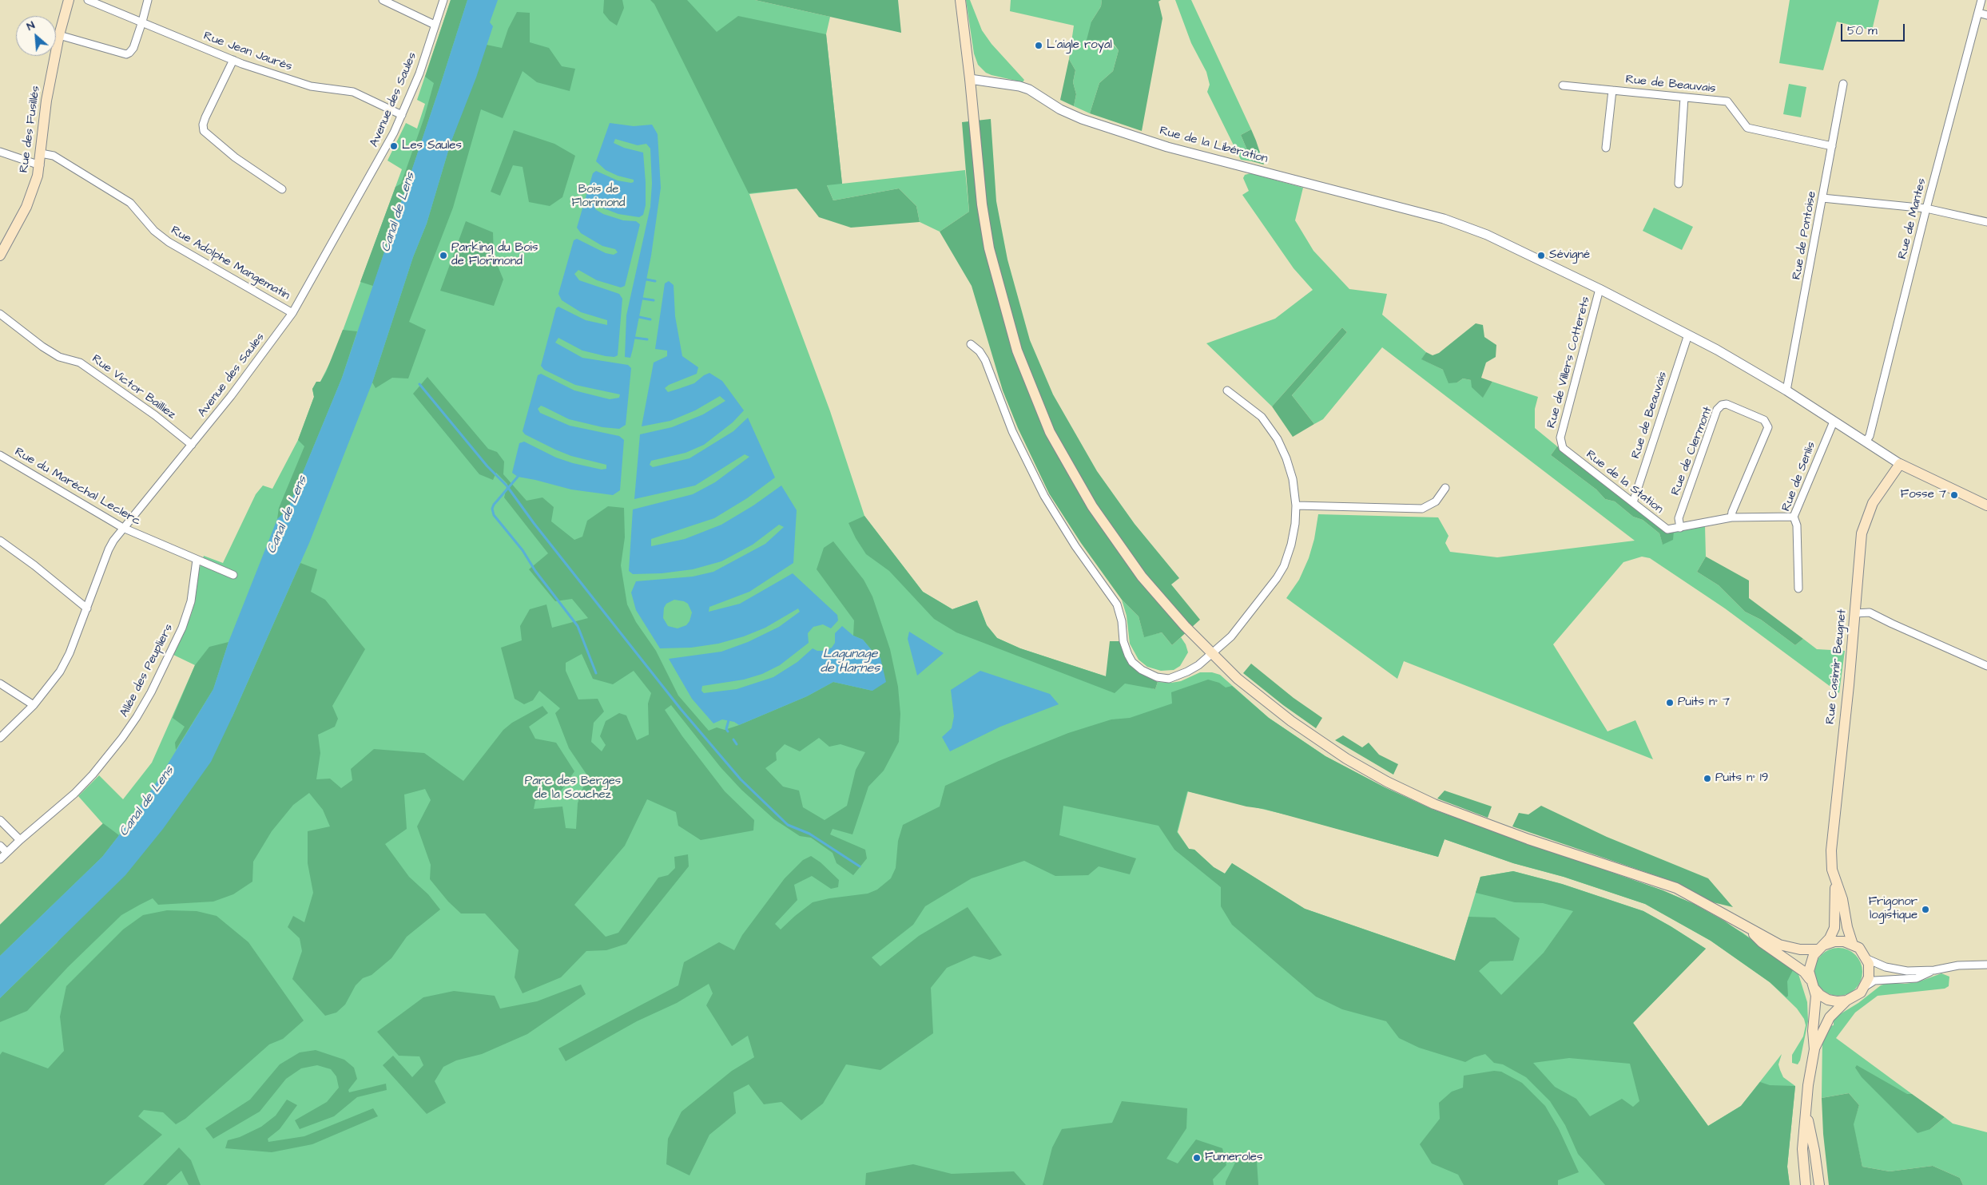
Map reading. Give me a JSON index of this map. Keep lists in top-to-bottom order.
{
  "streets": {
    "main road": ["Rue des Fusillés", "Rue Casimir Beugnet"],
    "street": [
      "Rue Jean Jaurès",
      "Rue de Beauvais",
      "Avenue des Saules",
      "Rue de la Libération",
      "Rue de Mantes",
      "Rue de Pontoise",
      "Rue Adolphe Mangematin",
      "Rue de Villers Cotterets",
      "Rue Victor Bailliez",
      "Rue de Clermont",
      "Rue de Senlis",
      "Rue de la Station",
      "Rue du Maréchal Leclerc",
      "Allée des Peupliers"
    ]
  },
  "crossings": [
    ["Rue Jean Jaurès", "Avenue des Saules"],
    ["Rue de Beauvais", "Rue de la Libération"],
    ["Rue de Beauvais", "Rue de Pontoise"],
    ["Rue de Beauvais", "Rue de la Station"],
    ["Avenue des Saules", "Rue Adolphe Mangematin"],
    ["Avenue des Saules", "Rue Victor Bailliez"],
    ["Avenue des Saules", "Rue du Maréchal Leclerc"],
    ["Rue des Fusillés", "Rue Adolphe Mangematin"],
    ["Rue de la Libération", "Rue de Mantes"],
    ["Rue de la Libération", "Rue de Pontoise"],
    ["Rue de la Libération", "Rue de Villers Cotterets"],
    ["Rue de la Libération", "Rue de Senlis"],
    ["Rue de la Libération", "Rue Casimir Beugnet"],
    ["Rue de Villers Cotterets", "Rue de la Station"],
    ["Rue de Clermont", "Rue de la Station"],
    ["Rue du Maréchal Leclerc", "Allée des Peupliers"]
  ],
  "water": ["Canal de Lens", "Lagunage de Harnes"],
  "parks": ["Bois de Florimond", "Parc des Berges de la Souchez"],
  "places": [
    "L'aigle royal",
    "Les Saules",
    "Parking du Bois de Florimond",
    "Sévigné",
    "Fosse 7",
    "Puits n° 7",
    "Puits n° 19",
    "Frigonor logistique",
    "Fumeroles"
  ],
  "scale_bar": "50 m",
  "north": "top left"
}
